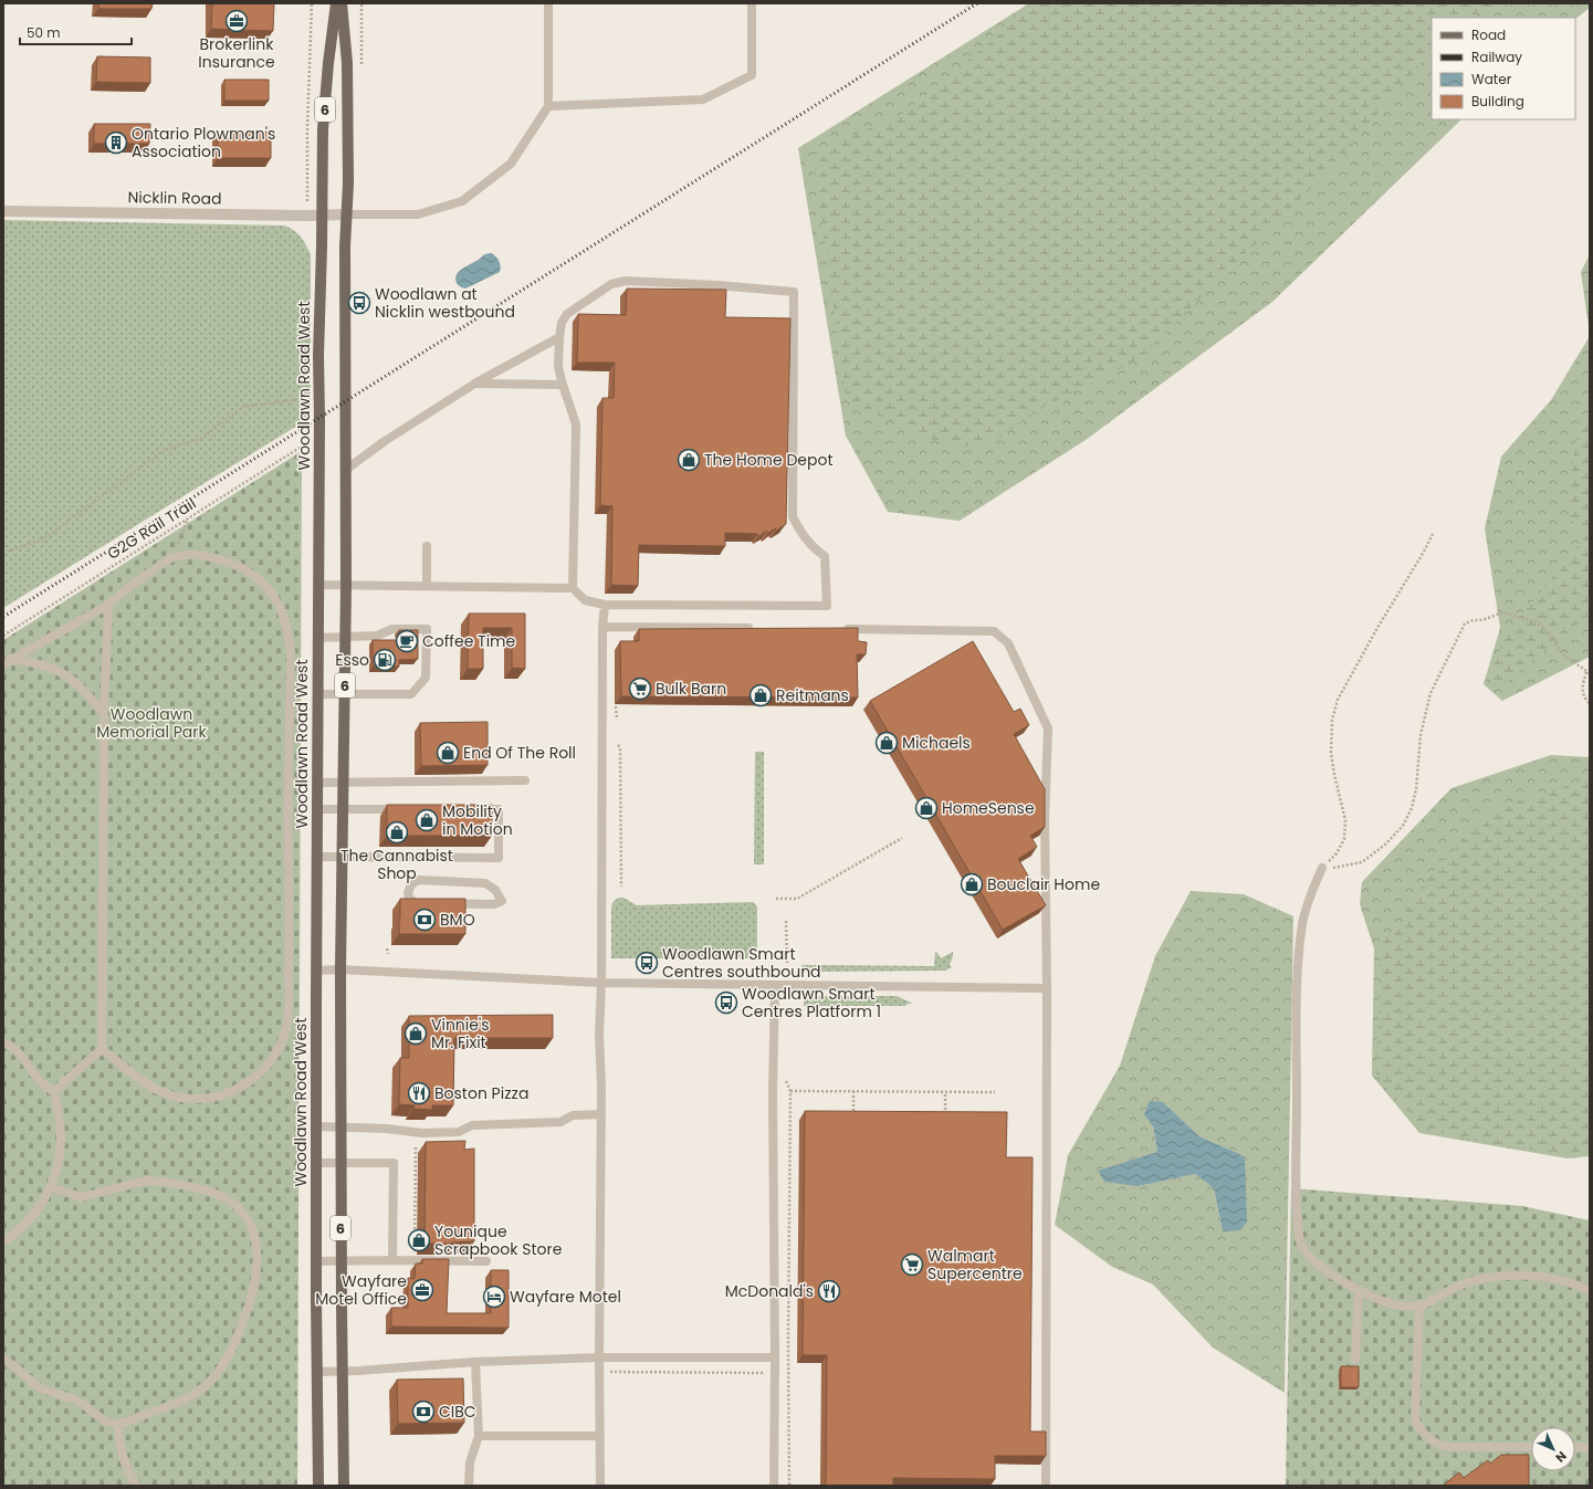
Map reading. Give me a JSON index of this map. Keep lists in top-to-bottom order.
{
  "streets": {
    "main road": ["6", "Woodlawn Road West"],
    "street": ["Nicklin Road"],
    "path": ["G2G Rail Trail"]
  },
  "crossings": [
    ["6", "Nicklin Road"],
    ["Nicklin Road", "Woodlawn Road West"]
  ],
  "parks": ["Woodlawn Memorial Park"],
  "places": {
    "office": ["Brokerlink Insurance", "Wayfare Motel Office"],
    "building": ["Ontario Plowman's Association"],
    "bus stop": ["Woodlawn at Nicklin westbound", "Woodlawn Smart Centres southbound", "Woodlawn Smart Centres Platform 1"],
    "shop": [
      "The Home Depot",
      "Reitmans",
      "Michaels",
      "End Of The Roll",
      "HomeSense",
      "Mobility in Motion",
      "The Cannabist Shop",
      "Bouclair Home",
      "Vinnie's Mr. Fixit",
      "Younique Scrapbook Store"
    ],
    "cafe": ["Coffee Time"],
    "fuel station": ["Esso"],
    "supermarket": ["Bulk Barn", "Walmart Supercentre"],
    "bank": ["BMO", "CIBC"],
    "restaurant": ["Boston Pizza", "McDonald's"],
    "hotel": ["Wayfare Motel"]
  },
  "legend": [
    "Road",
    "Railway",
    "Water",
    "Building"
  ],
  "scale_bar": "50 m",
  "north": "bottom right"
}
